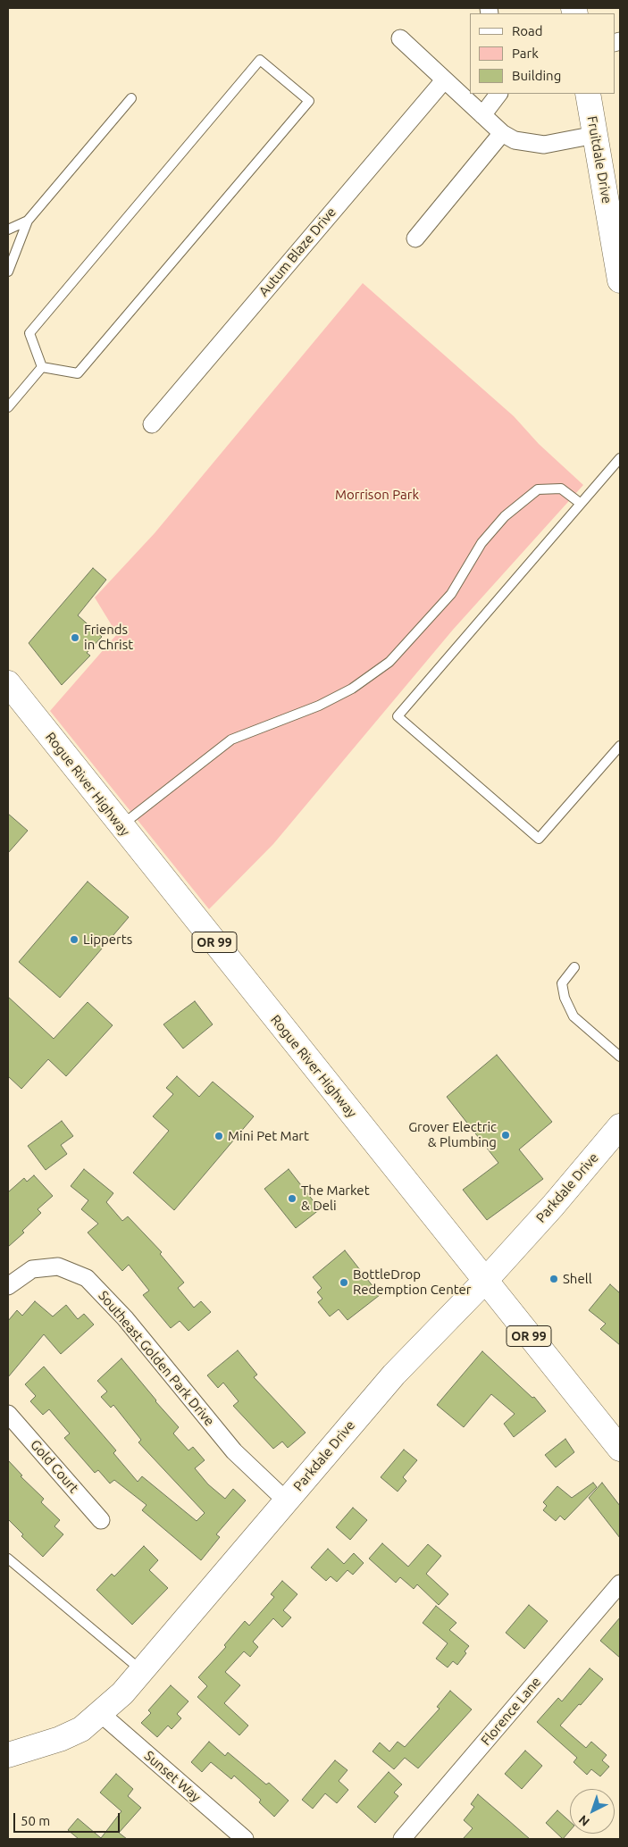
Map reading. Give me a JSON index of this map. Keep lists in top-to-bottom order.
{
  "streets": {
    "main road": [
      "Fruitdale Drive",
      "Rogue River Highway",
      "OR 99",
      "Parkdale Drive"
    ],
    "street": [
      "Autum Blaze Drive",
      "Southeast Golden Park Drive",
      "Gold Court",
      "Florence Lane",
      "Sunset Way"
    ]
  },
  "crossings": [
    ["Rogue River Highway", "Parkdale Drive"],
    ["Parkdale Drive", "Southeast Golden Park Drive"],
    ["Parkdale Drive", "Sunset Way"]
  ],
  "parks": ["Morrison Park"],
  "places": [
    "Friends in Christ",
    "Lipperts",
    "Grover Electric & Plumbing",
    "Mini Pet Mart",
    "The Market & Deli",
    "Shell",
    "BottleDrop Redemption Center"
  ],
  "legend": ["Road", "Park", "Building"],
  "scale_bar": "50 m",
  "north": "bottom left"
}
